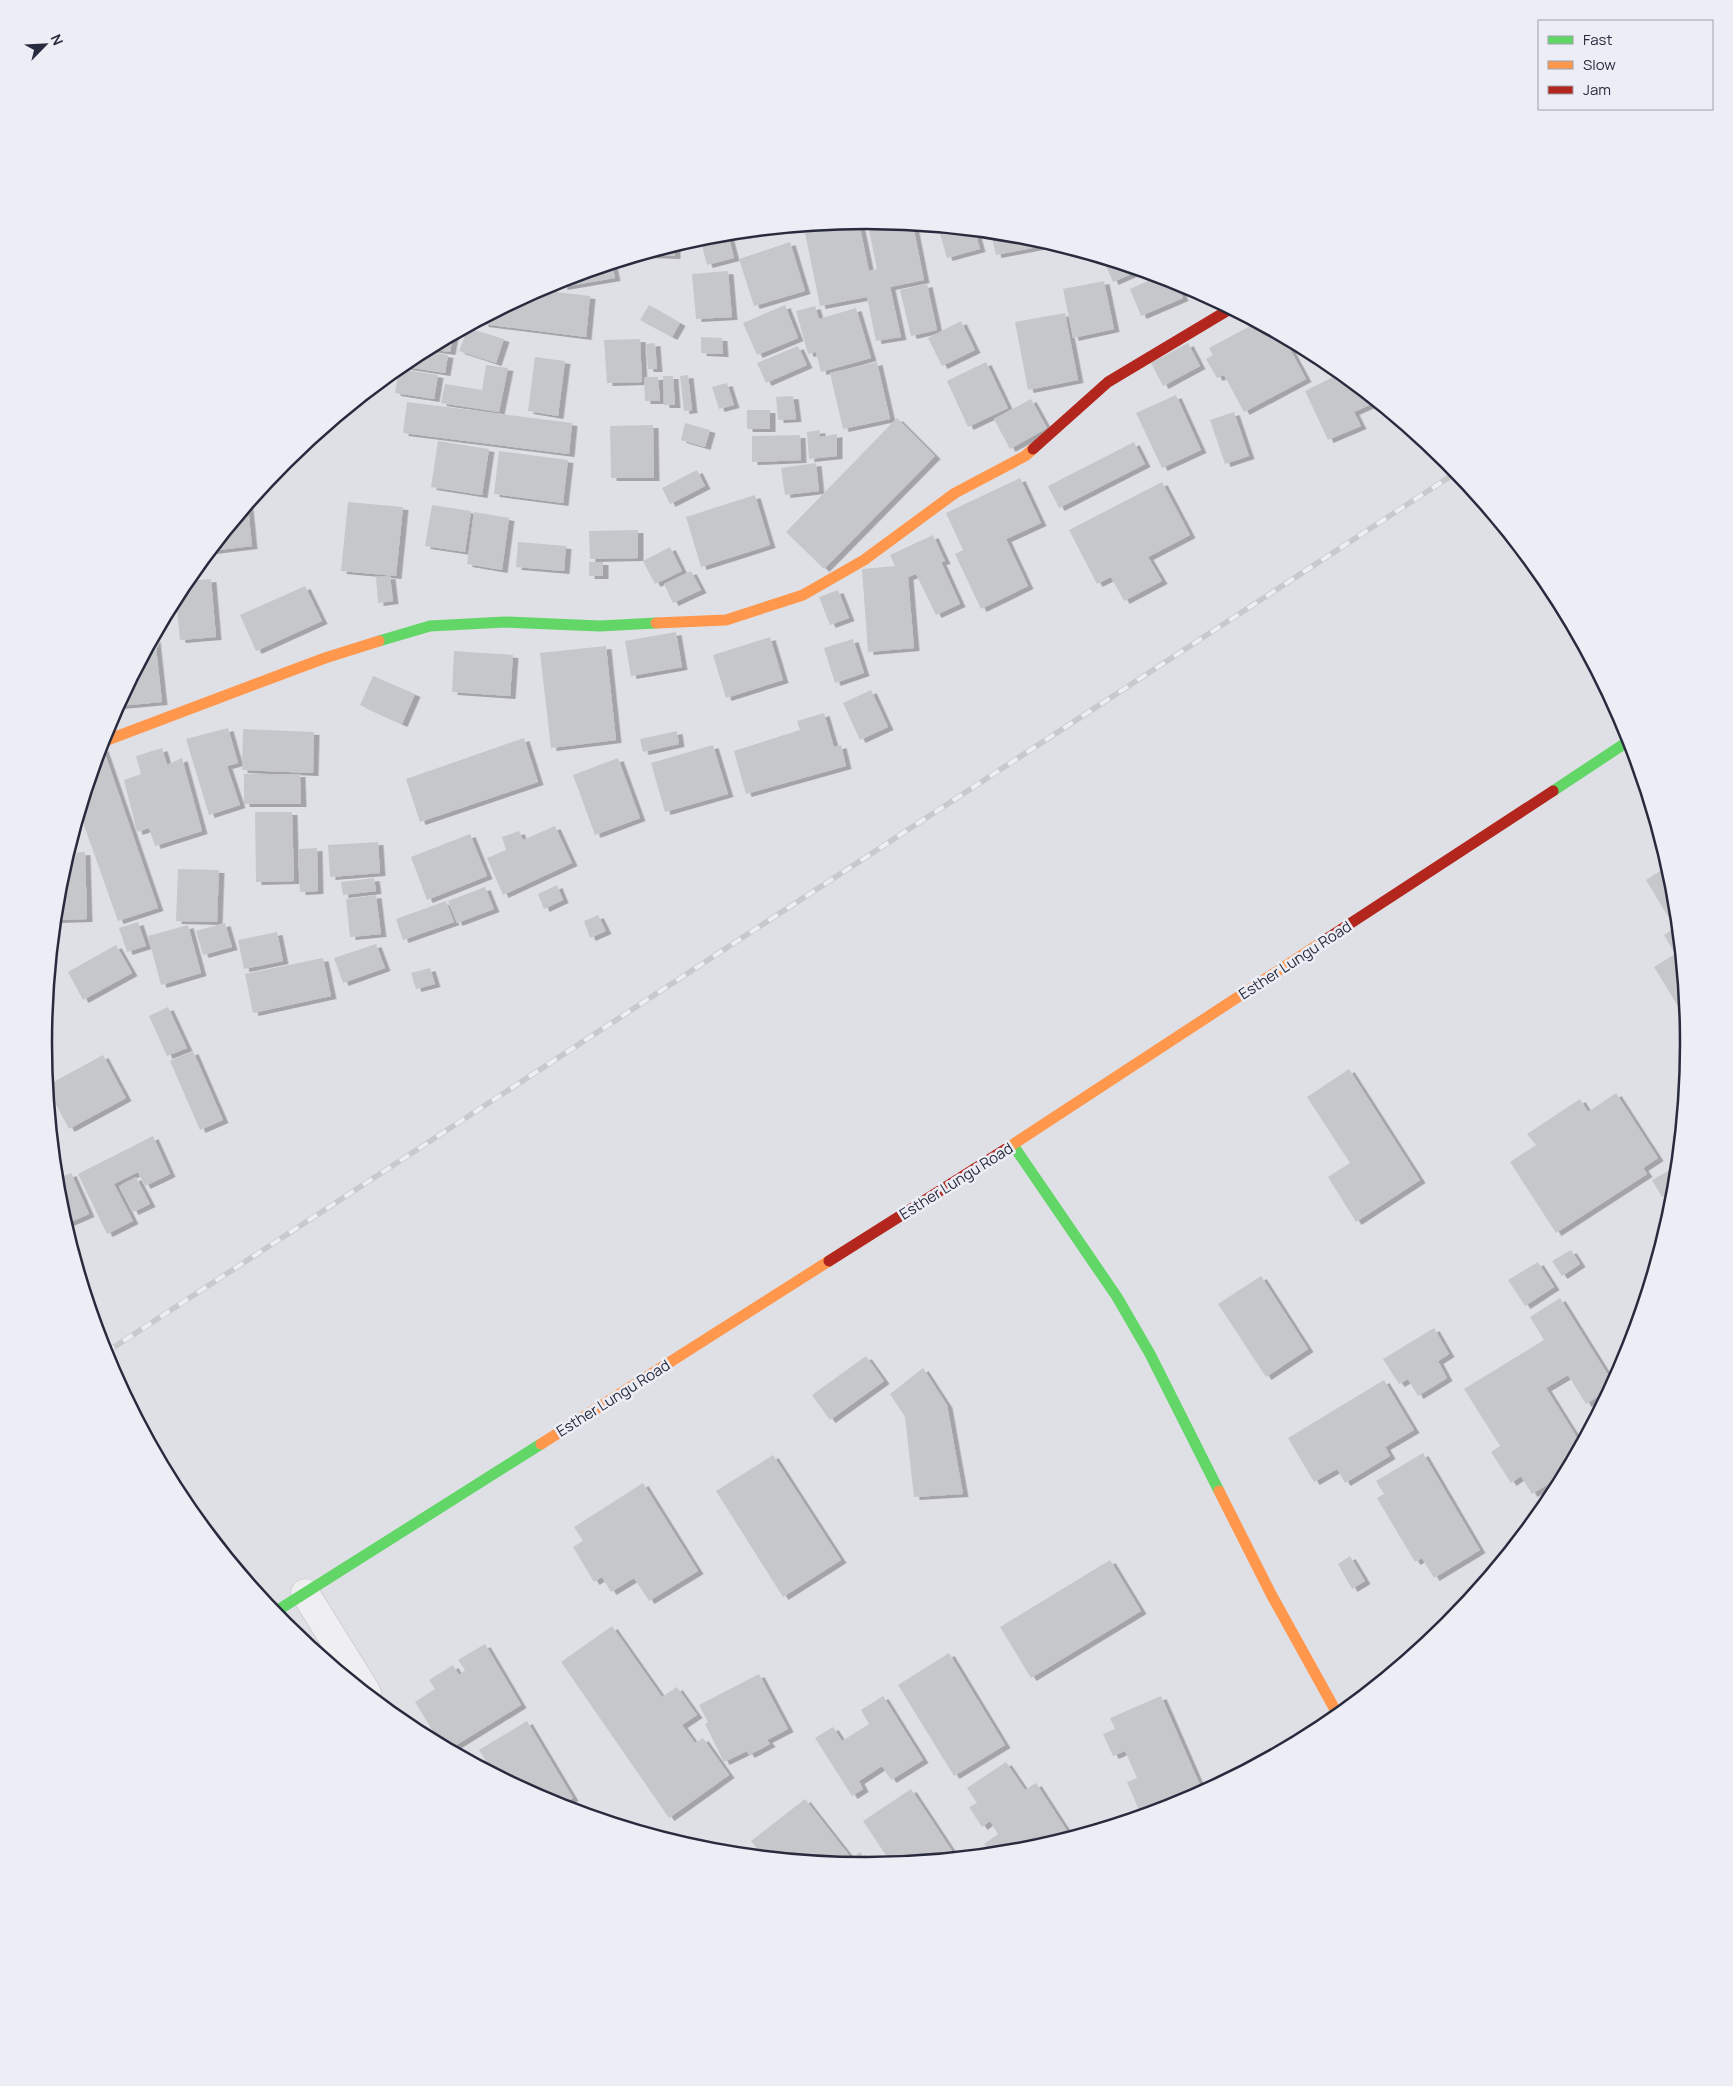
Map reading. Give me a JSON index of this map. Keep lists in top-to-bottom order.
{
  "streets": {
    "street": ["Esther Lungu Road"]
  },
  "legend": ["Fast", "Slow", "Jam"],
  "north": "top right"
}
